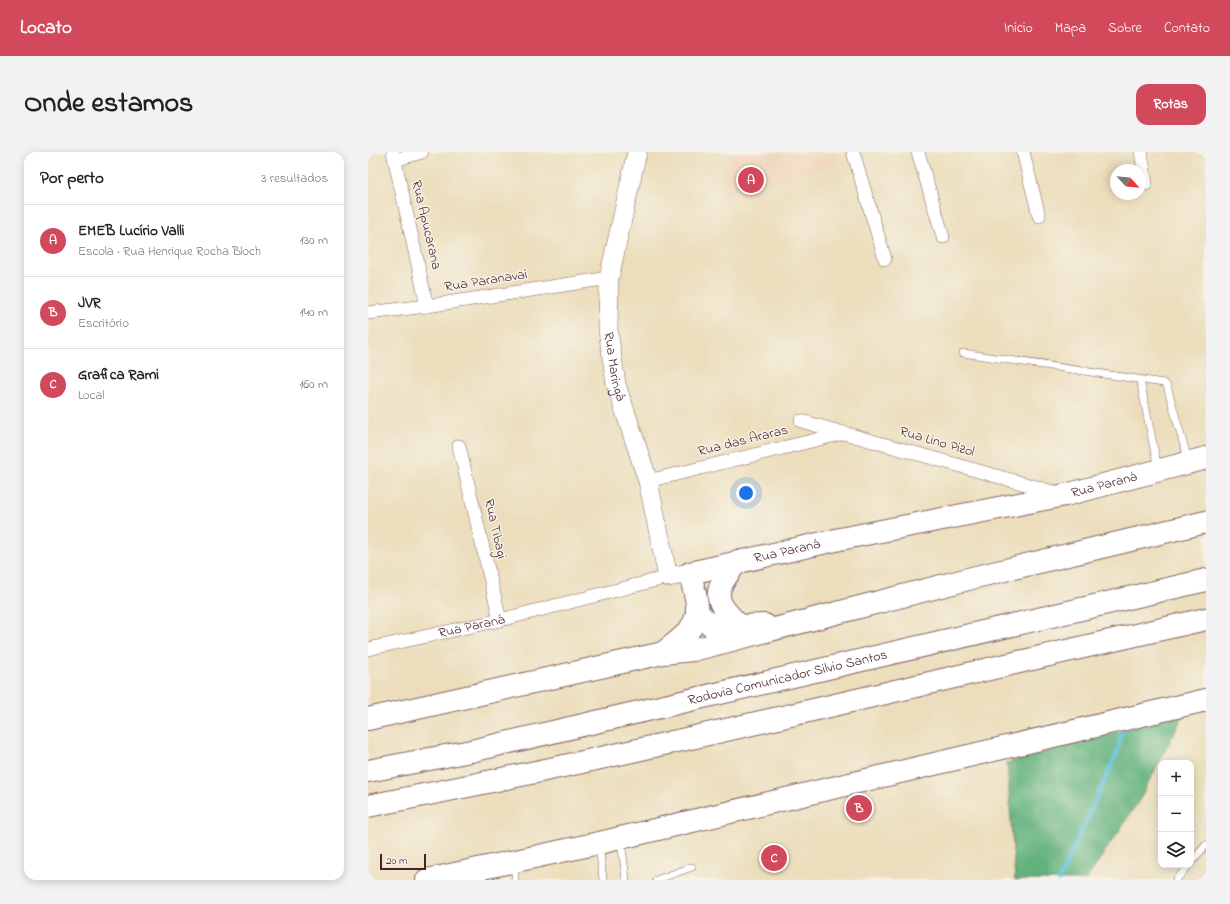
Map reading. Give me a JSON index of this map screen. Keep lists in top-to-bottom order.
{
  "streets": {
    "highway": ["Rua Paraná", "Rodovia Comunicador Silvio Santos"],
    "main road": ["Rua Maringá"],
    "street": [
      "Rua Apucarana",
      "Rua Paranavaí",
      "Rua das Araras",
      "Rua Lino Pizol",
      "Rua Tibagi"
    ]
  },
  "crossings": [
    ["Rua Apucarana", "Rua Paranavaí"],
    ["Rua Paranavaí", "Rua Maringá"],
    ["Rua Maringá", "Rua das Araras"],
    ["Rua Maringá", "Rua Paraná"],
    ["Rua das Araras", "Rua Lino Pizol"],
    ["Rua Lino Pizol", "Rua Paraná"],
    ["Rua Paraná", "Rua Tibagi"]
  ],
  "scale_bar": "20 m",
  "north": "bottom right",
  "page": {
    "header": "Locato",
    "nav": [
      "Início",
      "Mapa",
      "Sobre",
      "Contato"
    ],
    "title": "Onde estamos",
    "buttons": "Rotas",
    "heading": ["Por perto", "3 resultados"],
    "pins": ["A", "B", "C"],
    "list": [
      {
        "mark": "A",
        "name": "EMEB Lucírio Valli",
        "note": "Escola · Rua Henrique Rocha Bloch",
        "value": "130 m"
      },
      {
        "mark": "B",
        "name": "JVR",
        "note": "Escritório",
        "value": "140 m"
      },
      {
        "mark": "C",
        "name": "Grafica Rami",
        "note": "Local",
        "value": "160 m"
      }
    ],
    "map_buttons": ["+", "−"],
    "scale": "20 m"
  }
}
